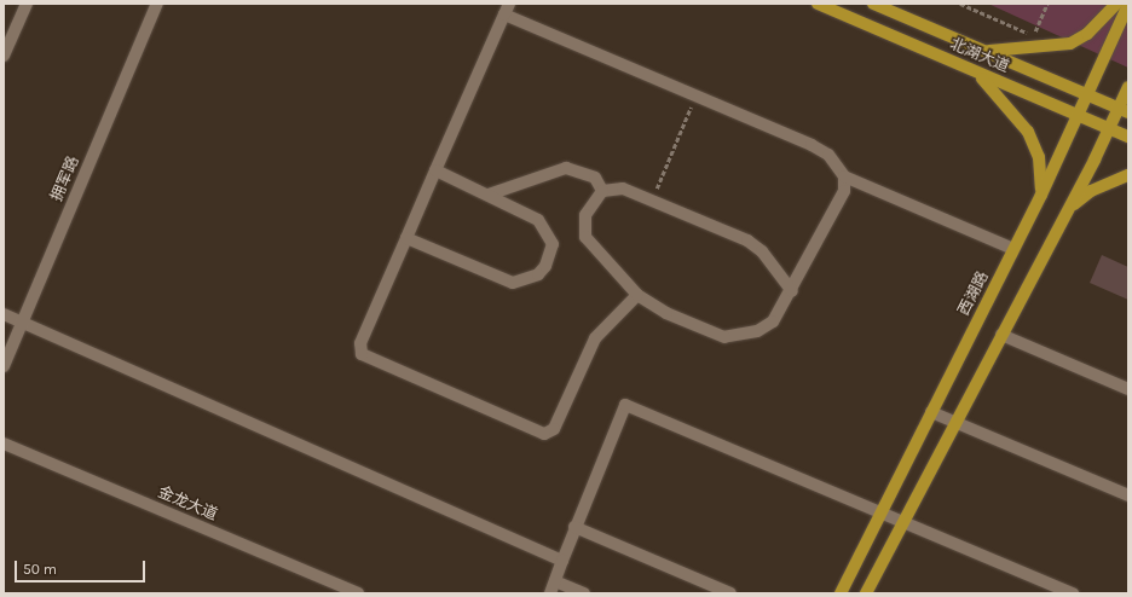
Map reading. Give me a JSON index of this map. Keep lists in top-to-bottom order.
{
  "streets": {
    "main road": ["北湖大道", "西湖路"],
    "street": ["拥军路", "金龙大道"]
  },
  "crossings": [
    ["北湖大道", "西湖路"]
  ],
  "scale_bar": "50 m"
}
